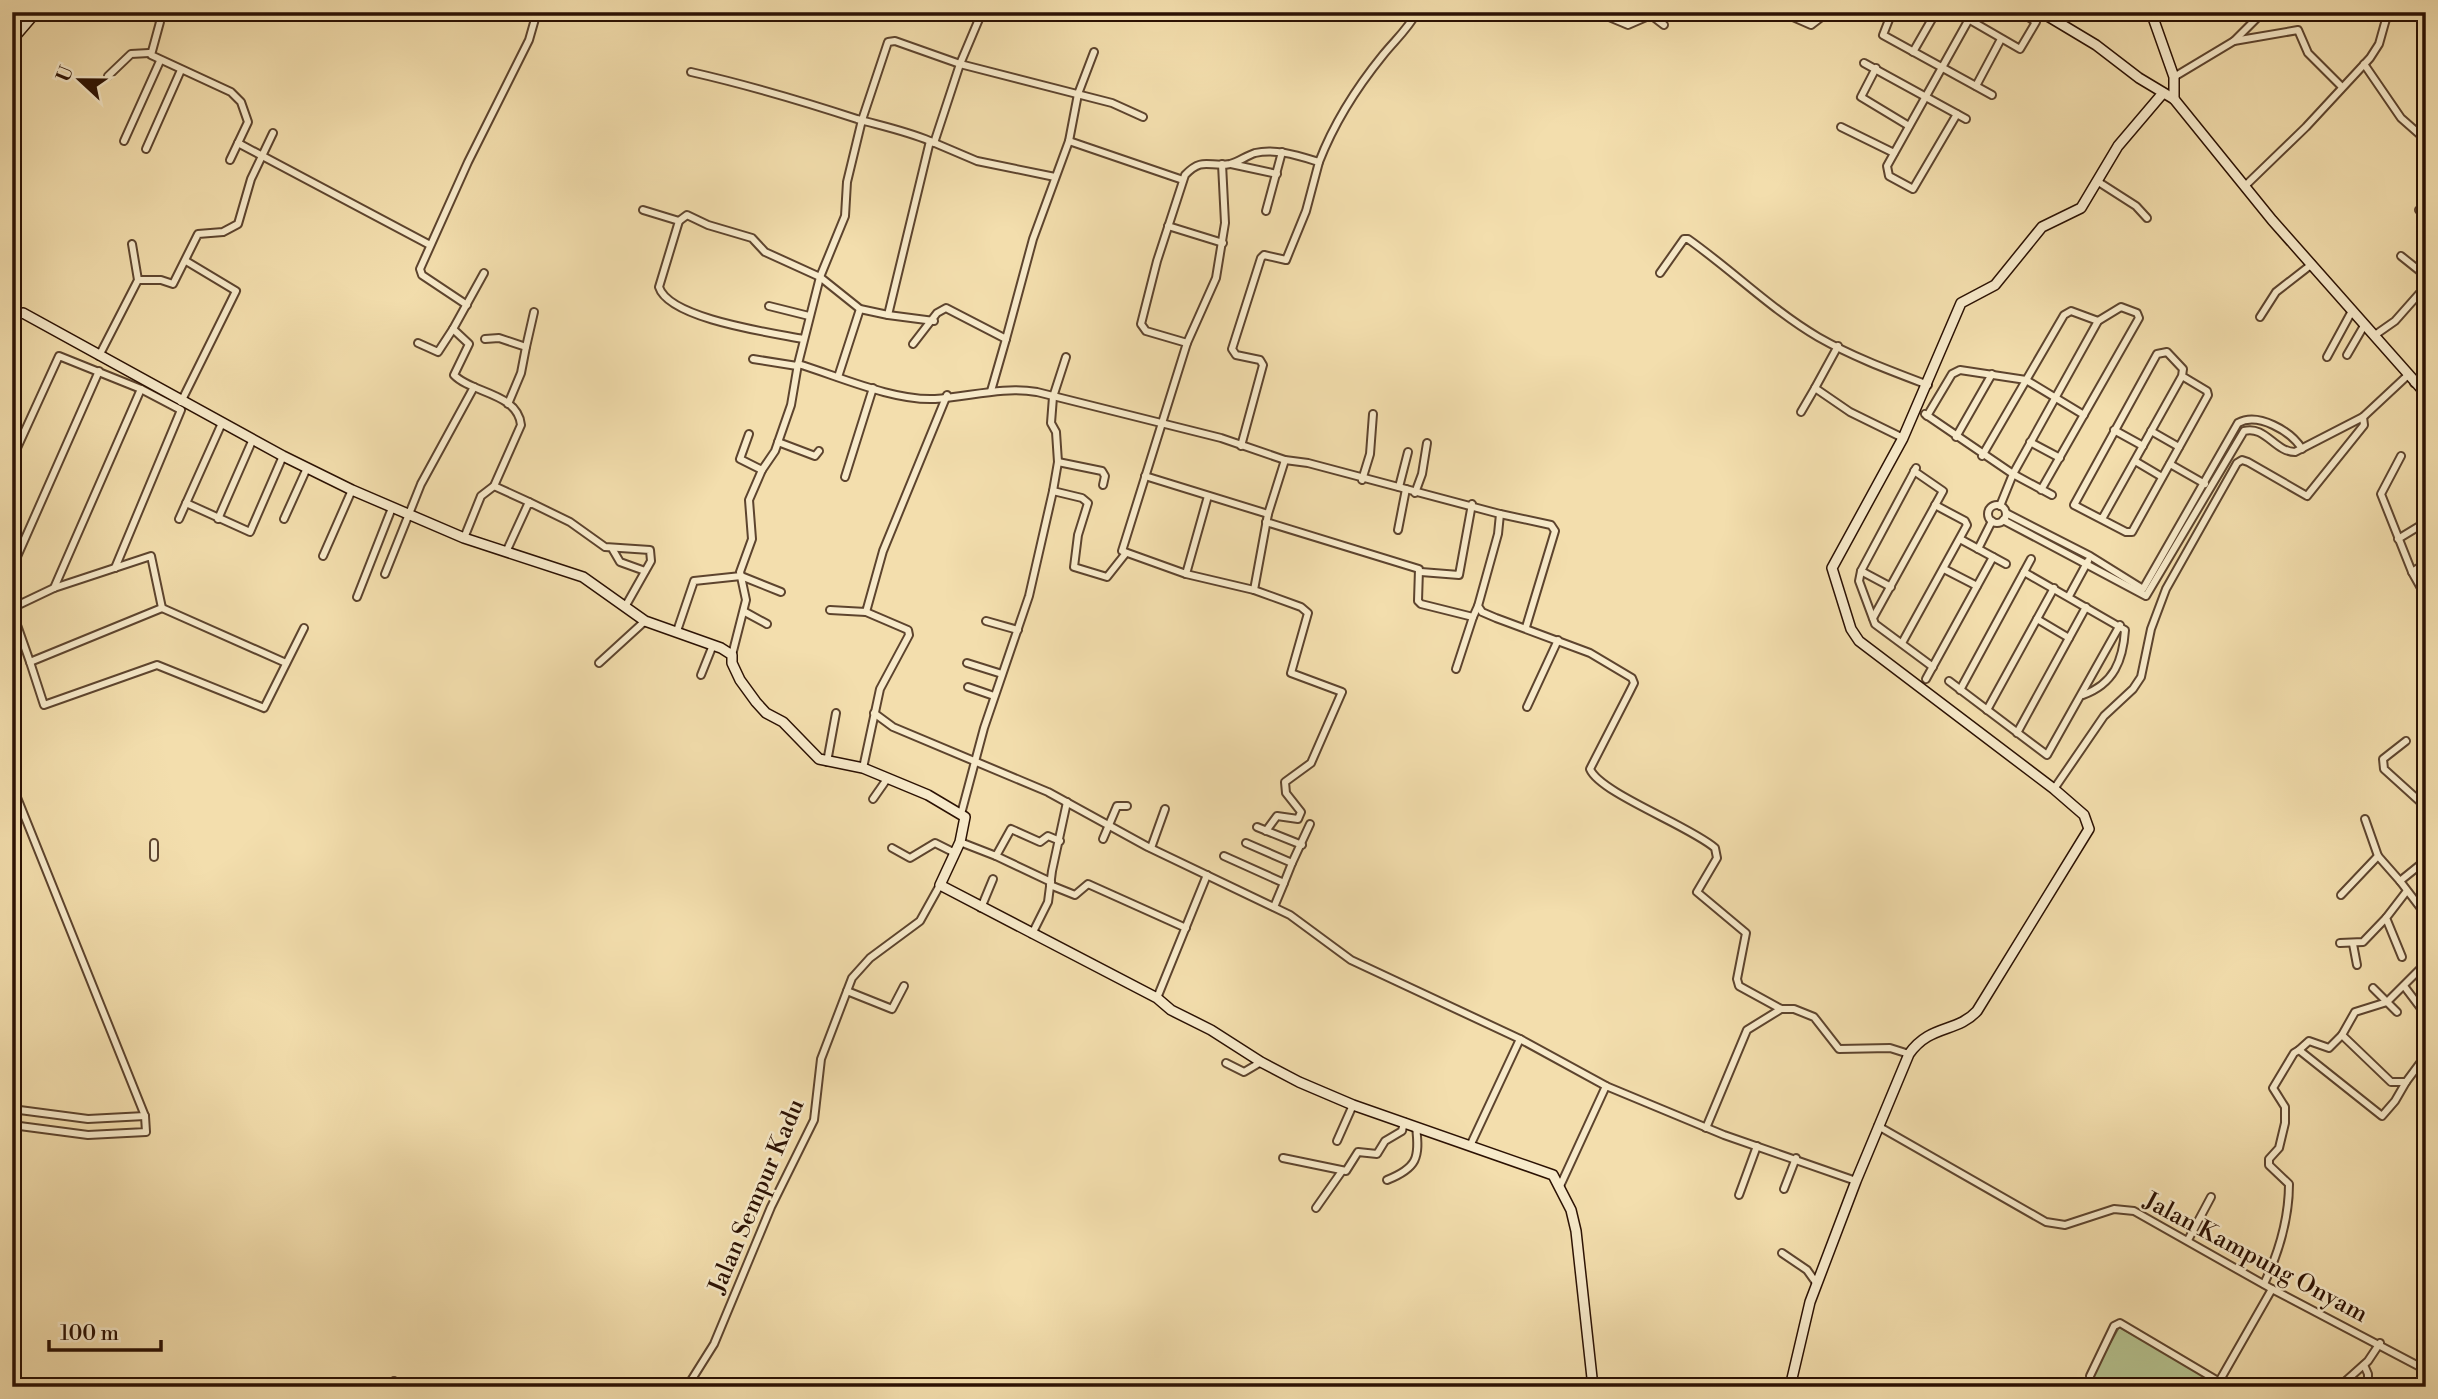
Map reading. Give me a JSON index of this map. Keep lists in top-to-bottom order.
{
  "streets": {
    "street": ["Jalan Sempur Kadu", "Jalan Kampung Onyam"]
  },
  "scale_bar": "100 m",
  "north": "left"
}
